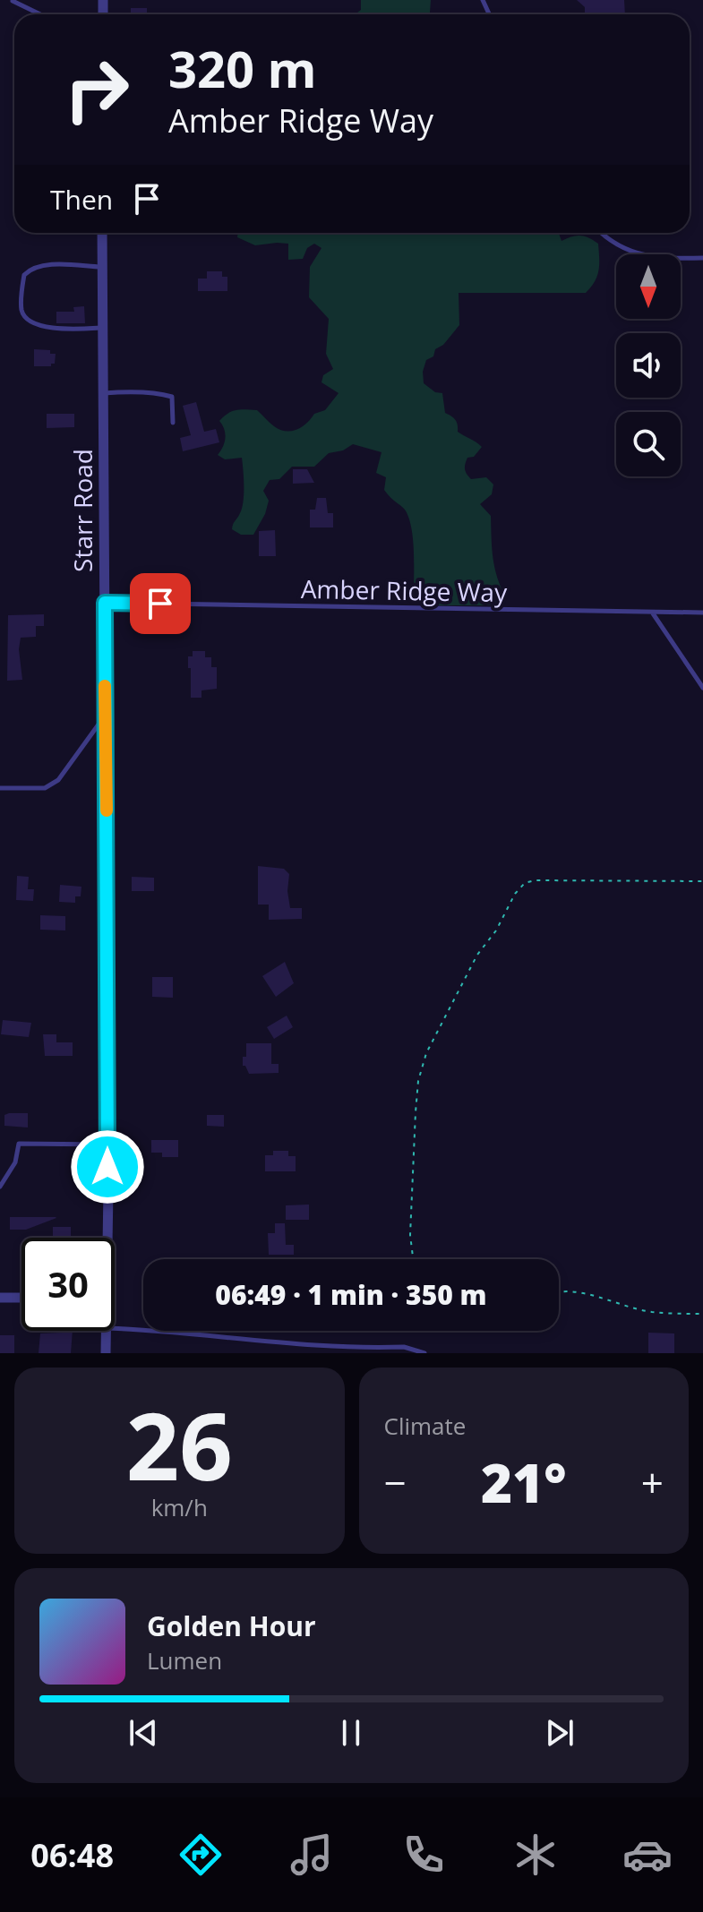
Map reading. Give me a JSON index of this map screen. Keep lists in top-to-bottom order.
{
  "streets": {
    "street": ["Starr Road"],
    "lane": ["Amber Ridge Way"]
  },
  "crossings": [
    ["Starr Road", "Amber Ridge Way"]
  ],
  "north": "bottom",
  "page": {
    "turn": ["320 m", "Amber Ridge Way"],
    "then": "Then",
    "limit": "30",
    "trip": "06:49 · 1 min · 350 m",
    "tile": [
      ["26", "km/h"],
      "Climate"
    ],
    "heat": ["−", "21°", "+"],
    "song": ["Golden Hour", "Lumen"],
    "tabs": "06:48"
  }
}
